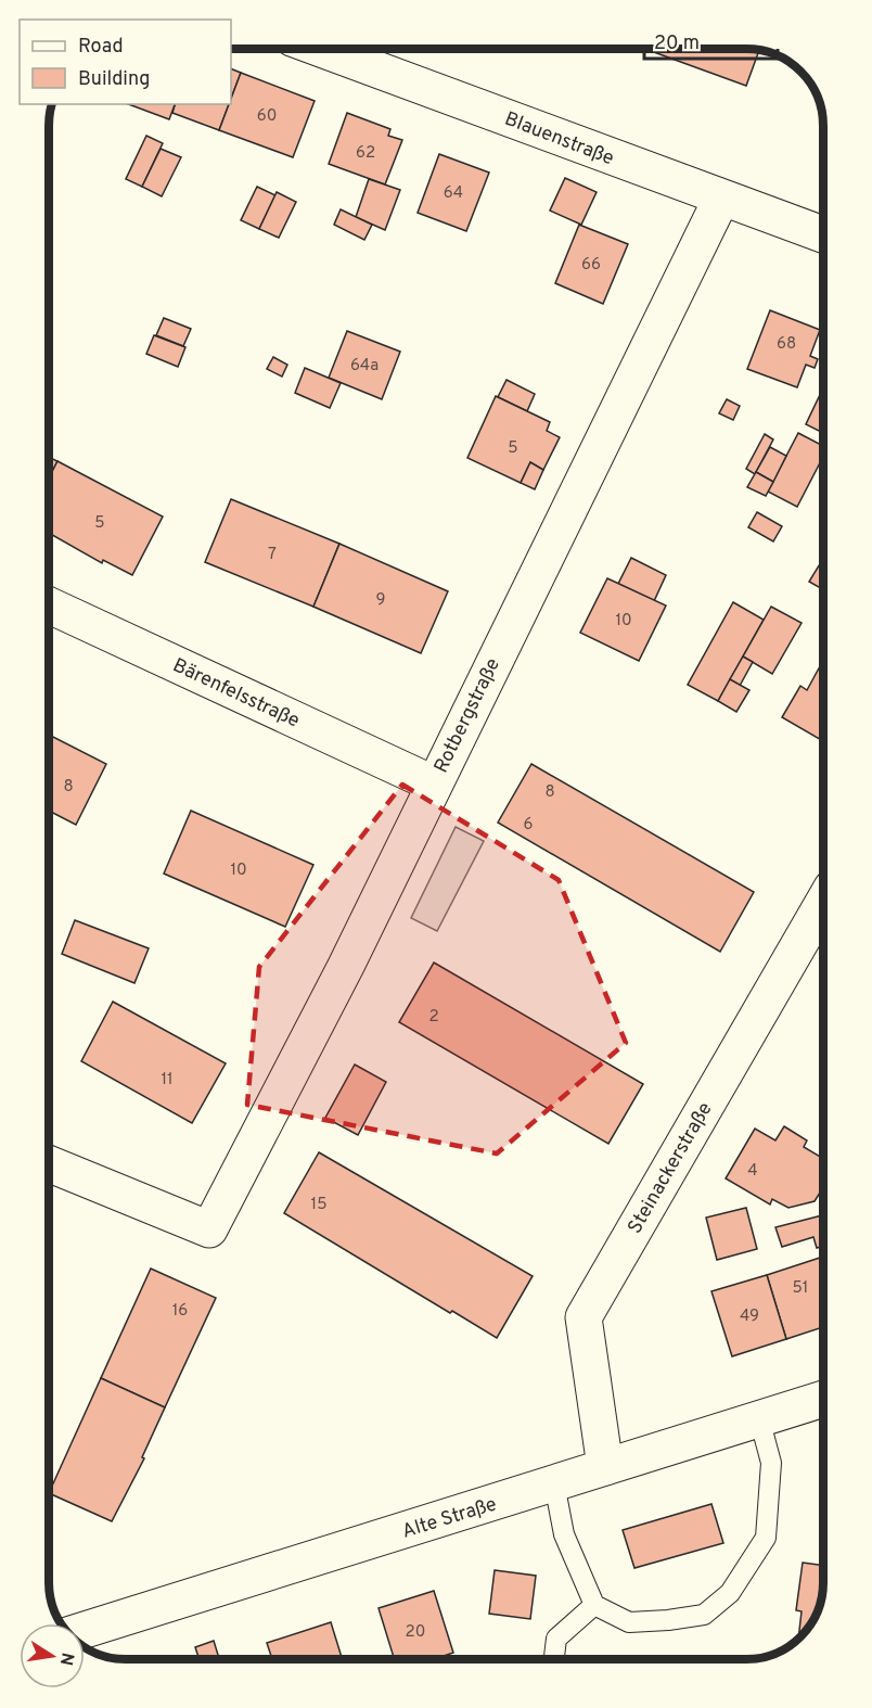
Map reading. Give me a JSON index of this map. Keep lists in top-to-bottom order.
{
  "streets": {
    "street": [
      "Blauenstraße",
      "Bärenfelsstraße",
      "Rotbergstraße",
      "Steinackerstraße",
      "Alte Straße"
    ]
  },
  "crossings": [
    ["Blauenstraße", "Rotbergstraße"],
    ["Bärenfelsstraße", "Rotbergstraße"],
    ["Steinackerstraße", "Alte Straße"]
  ],
  "house_numbers": [
    "60",
    "62",
    "64",
    "66",
    "68",
    "64a",
    "5",
    "5",
    "7",
    "9",
    "10",
    "8",
    "8",
    "6",
    "10",
    "2",
    "11",
    "4",
    "15",
    "51",
    "16",
    "49",
    "20"
  ],
  "legend": ["Road", "Building"],
  "scale_bar": "20 m",
  "north": "right"
}
